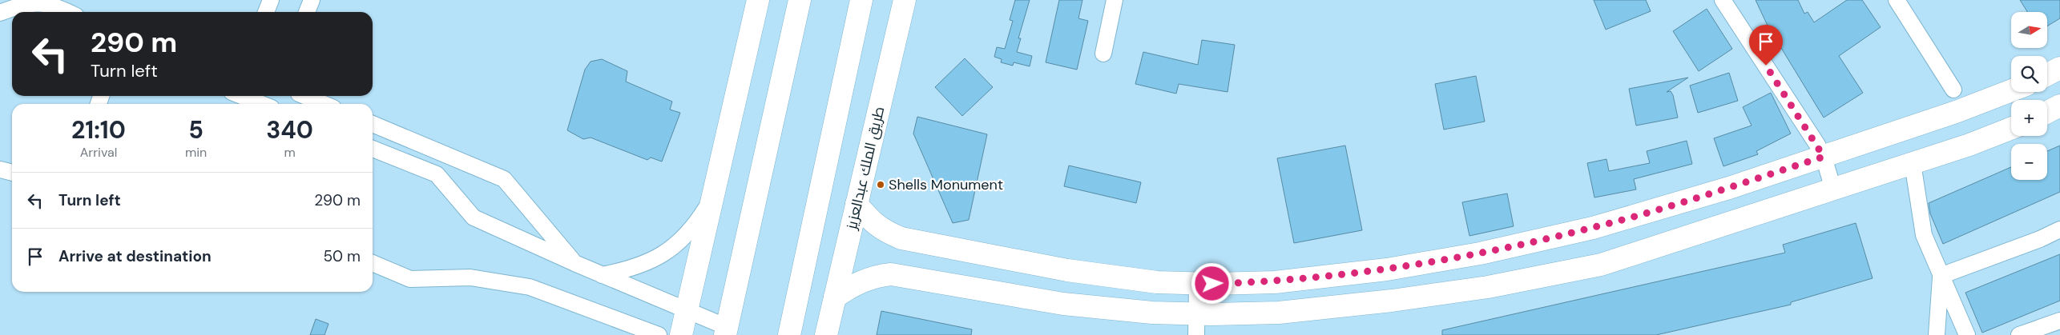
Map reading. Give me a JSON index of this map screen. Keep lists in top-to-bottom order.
{
  "streets": {
    "main road": ["طريق الملك عبدالعزيز"]
  },
  "places": ["Shells Monument"],
  "north": "right",
  "page": {
    "map_buttons": ["+", "−"],
    "turn": ["290 m", "Turn left"],
    "eta": [
      "21:10",
      "Arrival",
      "5",
      "min",
      "340",
      "m"
    ],
    "list": [
      {
        "name": "Turn left",
        "value": "290 m"
      },
      {
        "name": "Arrive at destination",
        "value": "50 m"
      }
    ]
  }
}
